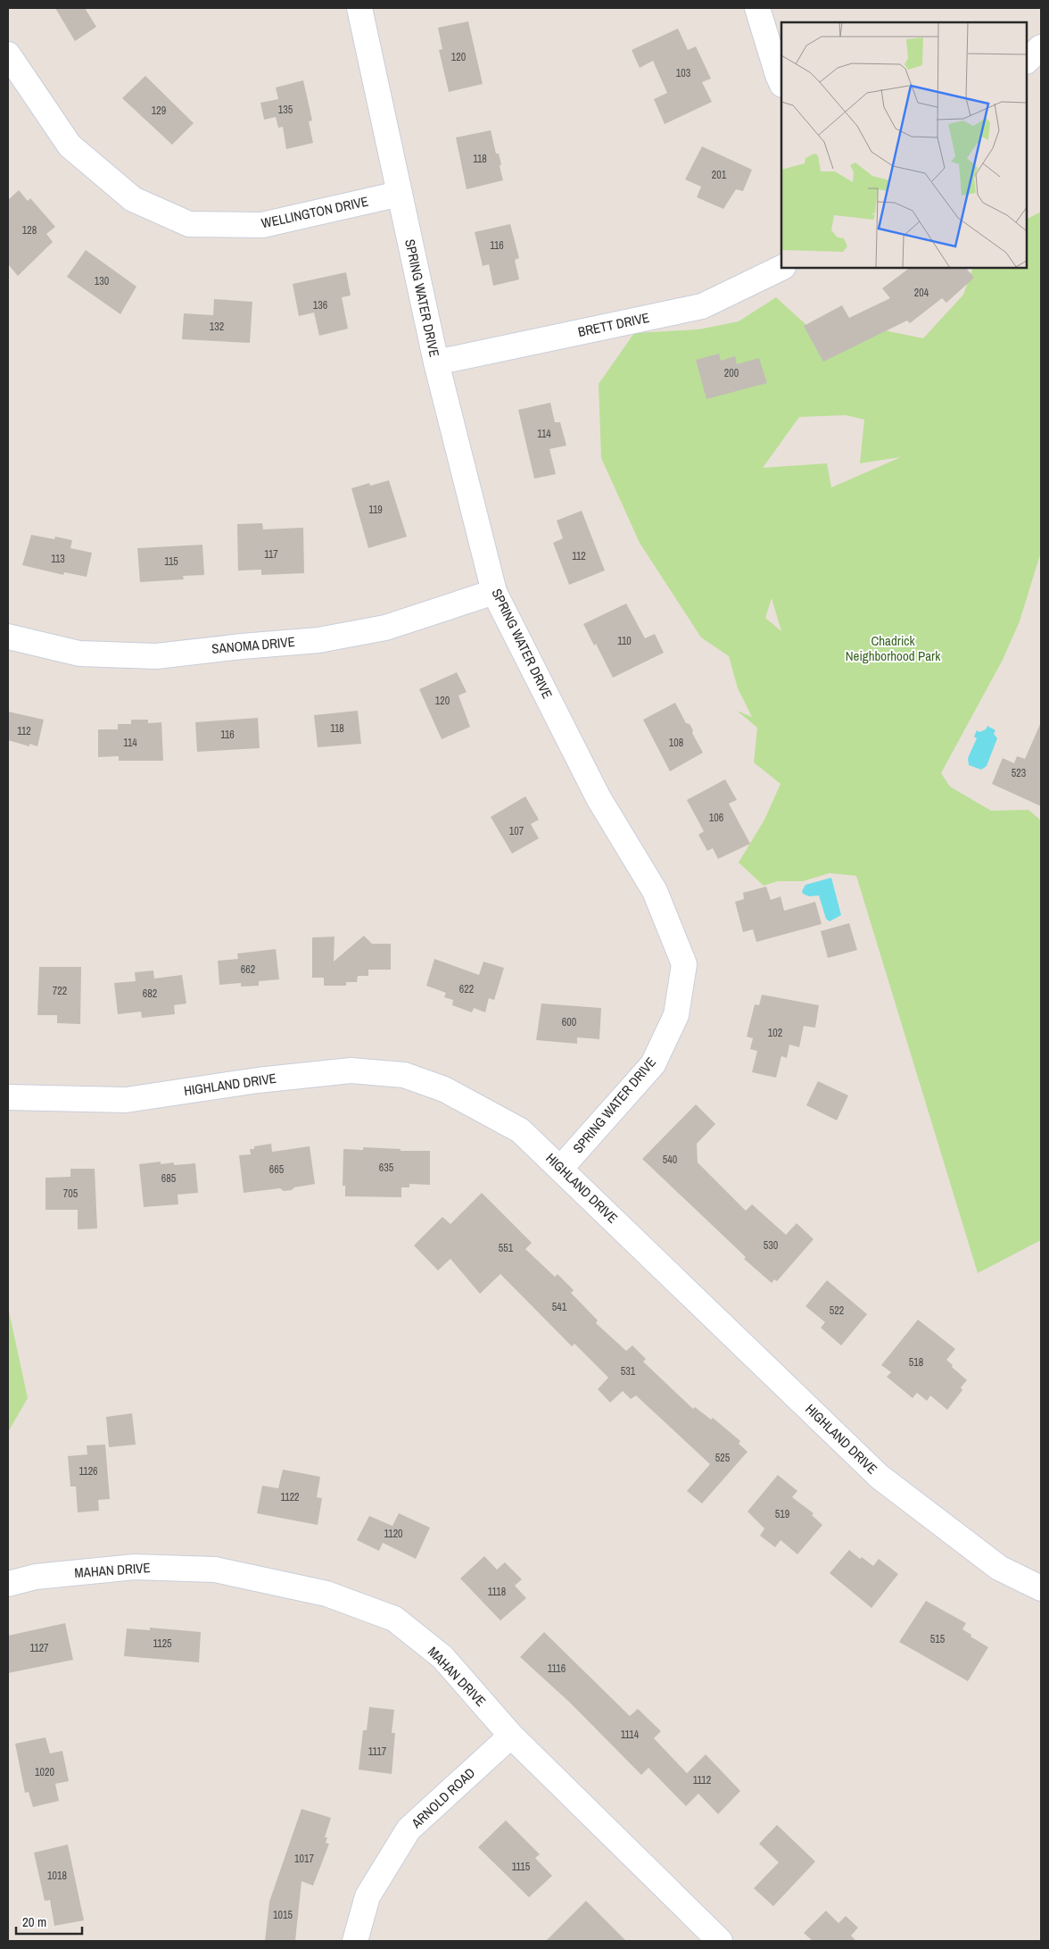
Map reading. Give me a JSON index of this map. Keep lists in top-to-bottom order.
{
  "streets": {
    "street": [
      "WELLINGTON DRIVE",
      "SPRING WATER DRIVE",
      "BRETT DRIVE",
      "SANOMA DRIVE",
      "HIGHLAND DRIVE",
      "MAHAN DRIVE",
      "ARNOLD ROAD"
    ]
  },
  "crossings": [
    ["WELLINGTON DRIVE", "SPRING WATER DRIVE"],
    ["SPRING WATER DRIVE", "BRETT DRIVE"],
    ["SPRING WATER DRIVE", "SANOMA DRIVE"],
    ["SPRING WATER DRIVE", "HIGHLAND DRIVE"],
    ["MAHAN DRIVE", "ARNOLD ROAD"]
  ],
  "parks": ["Chadrick Neighborhood Park"],
  "house_numbers": [
    "120",
    "103",
    "135",
    "129",
    "118",
    "201",
    "128",
    "116",
    "130",
    "204",
    "136",
    "132",
    "200",
    "114",
    "119",
    "117",
    "112",
    "113",
    "115",
    "110",
    "120",
    "118",
    "112",
    "116",
    "114",
    "108",
    "523",
    "106",
    "107",
    "662",
    "622",
    "722",
    "682",
    "600",
    "102",
    "540",
    "635",
    "665",
    "685",
    "705",
    "530",
    "551",
    "541",
    "522",
    "518",
    "531",
    "525",
    "1126",
    "1122",
    "519",
    "1120",
    "1118",
    "515",
    "1125",
    "1127",
    "1116",
    "1114",
    "1117",
    "1020",
    "1112",
    "1017",
    "1115",
    "1018",
    "1015"
  ],
  "scale_bar": "20 m"
}
